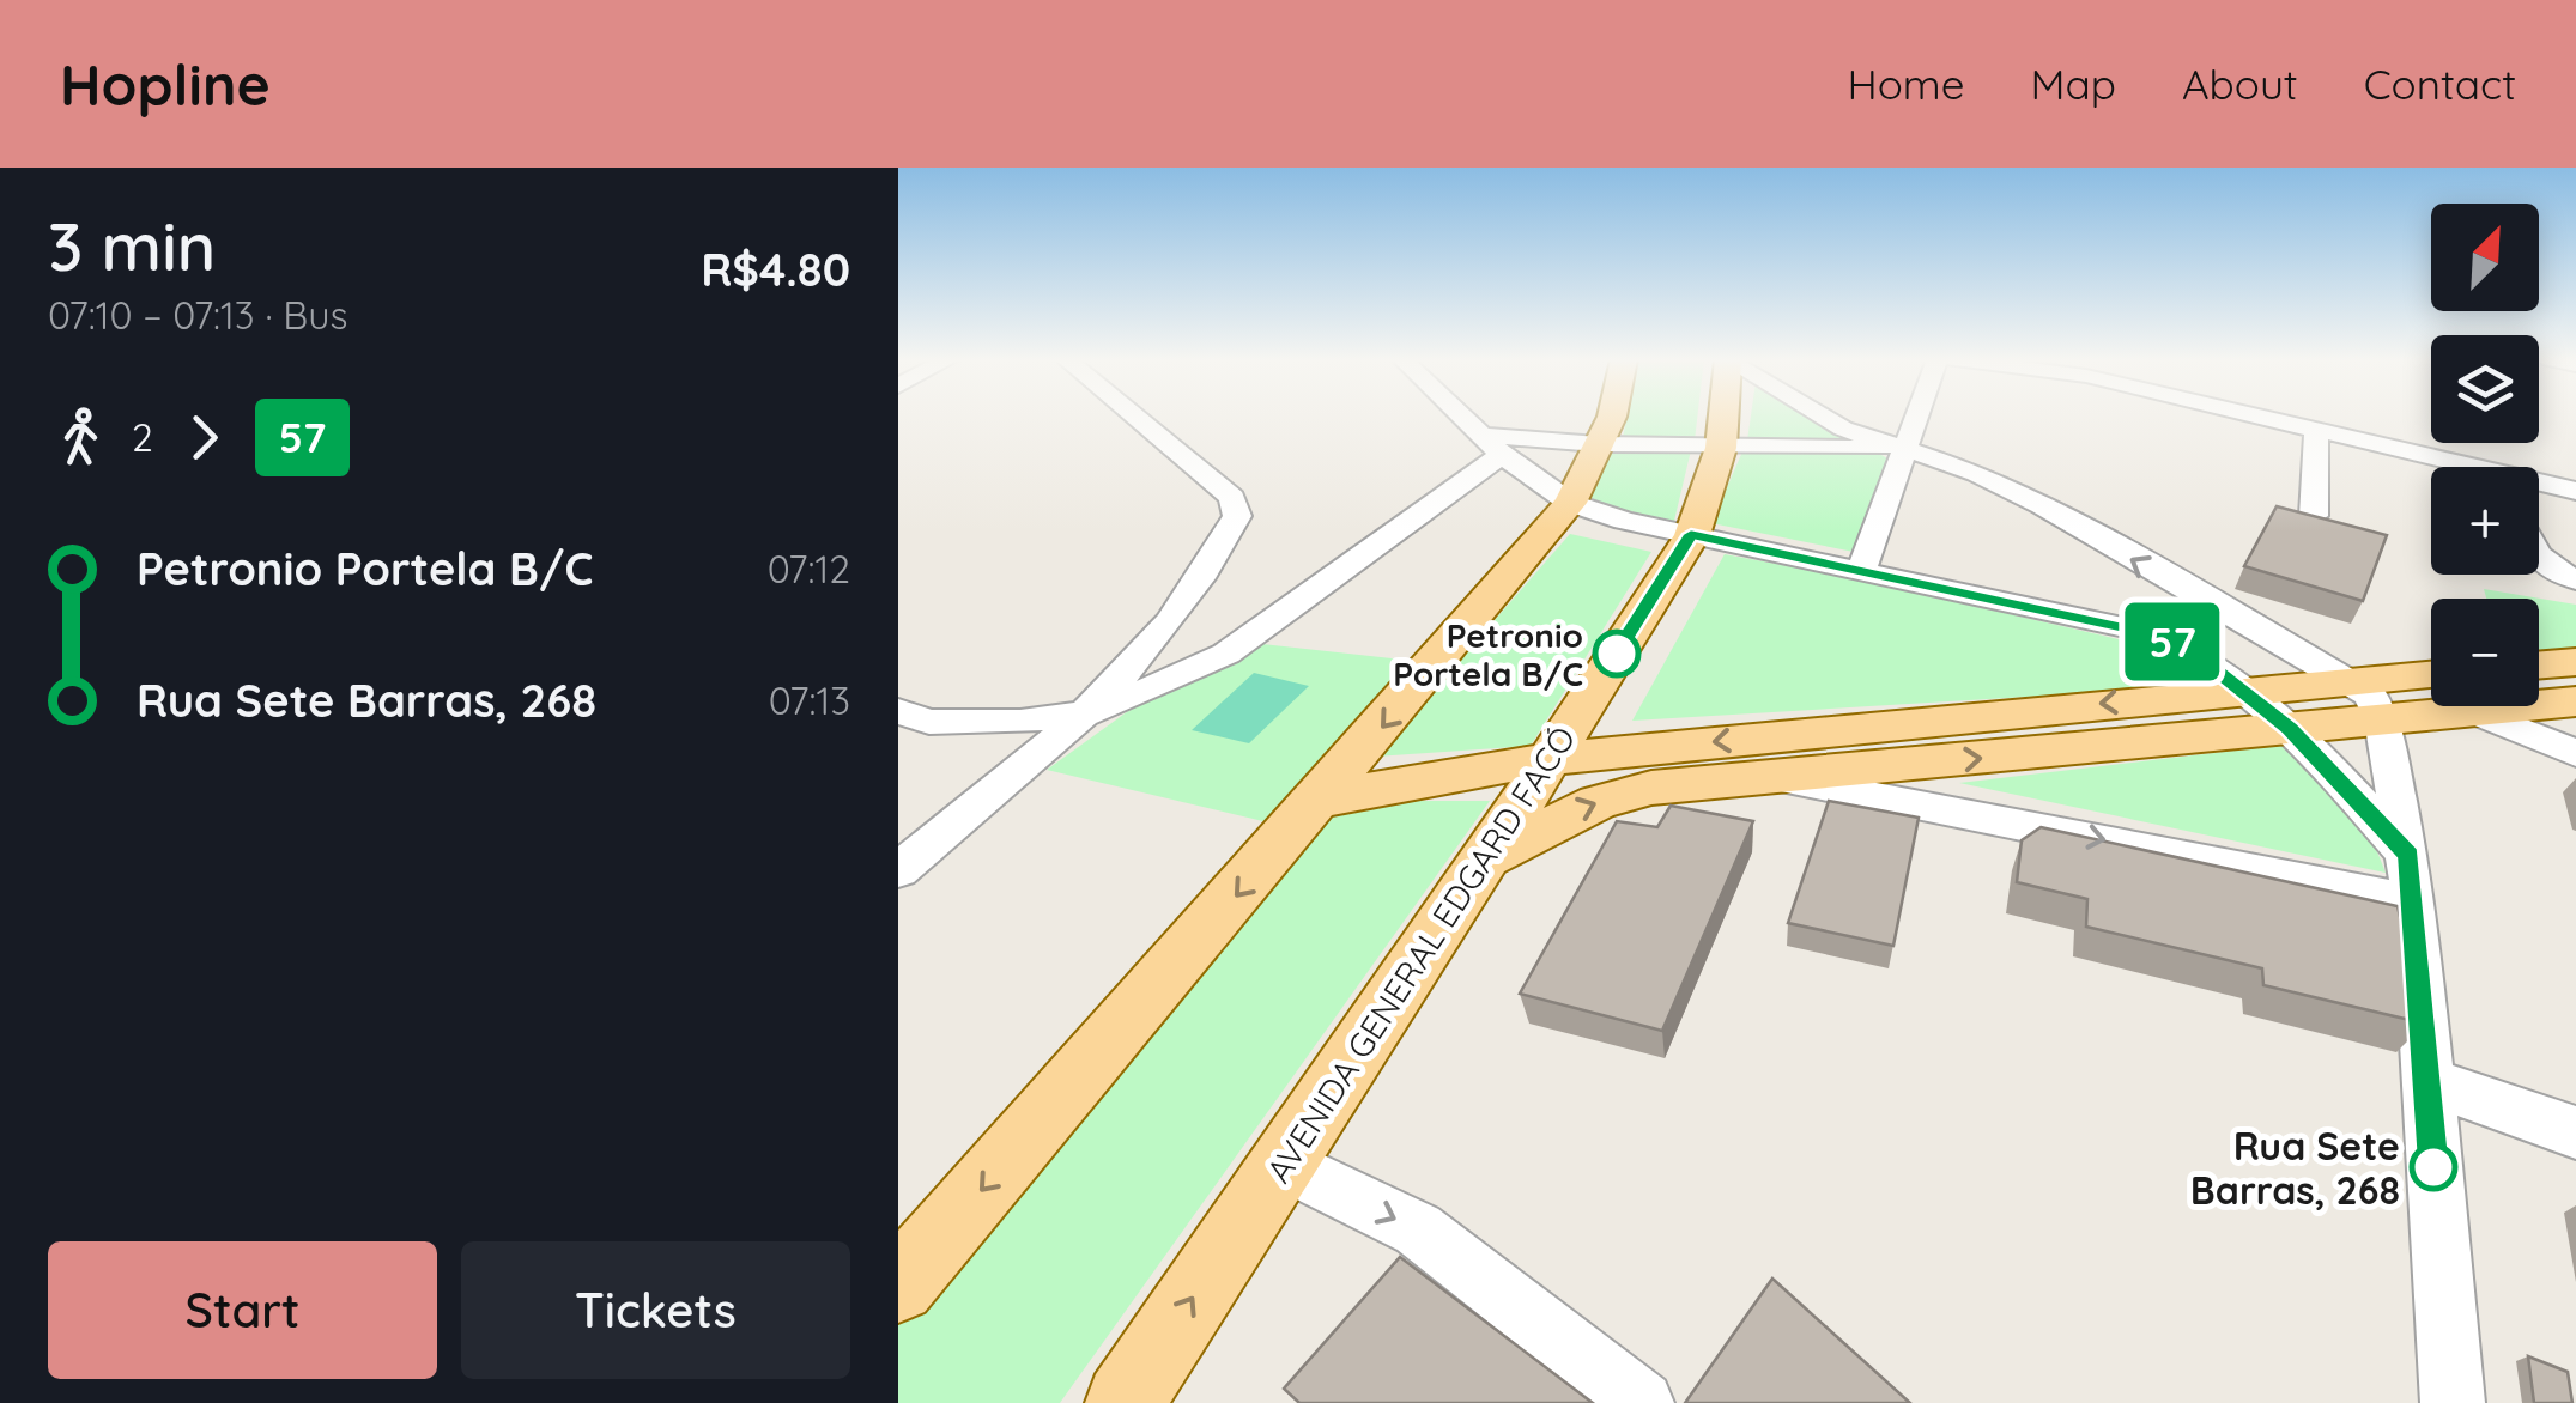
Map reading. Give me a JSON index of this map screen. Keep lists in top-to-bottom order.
{
  "streets": {
    "main road": ["AVENIDA GENERAL EDGARD FACÓ"]
  },
  "places": ["Petronio Portela B/C", "Rua Sete Barras, 268"],
  "lines": ["bus line 57"],
  "north": "top right",
  "page": {
    "header": "Hopline",
    "nav": [
      "Home",
      "Map",
      "About",
      "Contact"
    ],
    "heading": ["3 min", "07:10 – 07:13 · Bus", "R$4.80"],
    "on_map": "57",
    "map_buttons": ["+", "−"],
    "legs": ["2", "57"],
    "list": [
      {
        "name": "Petronio Portela B/C",
        "value": "07:12"
      },
      {
        "name": "Rua Sete Barras, 268",
        "value": "07:13"
      }
    ],
    "buttons": ["Start", "Tickets"]
  }
}
